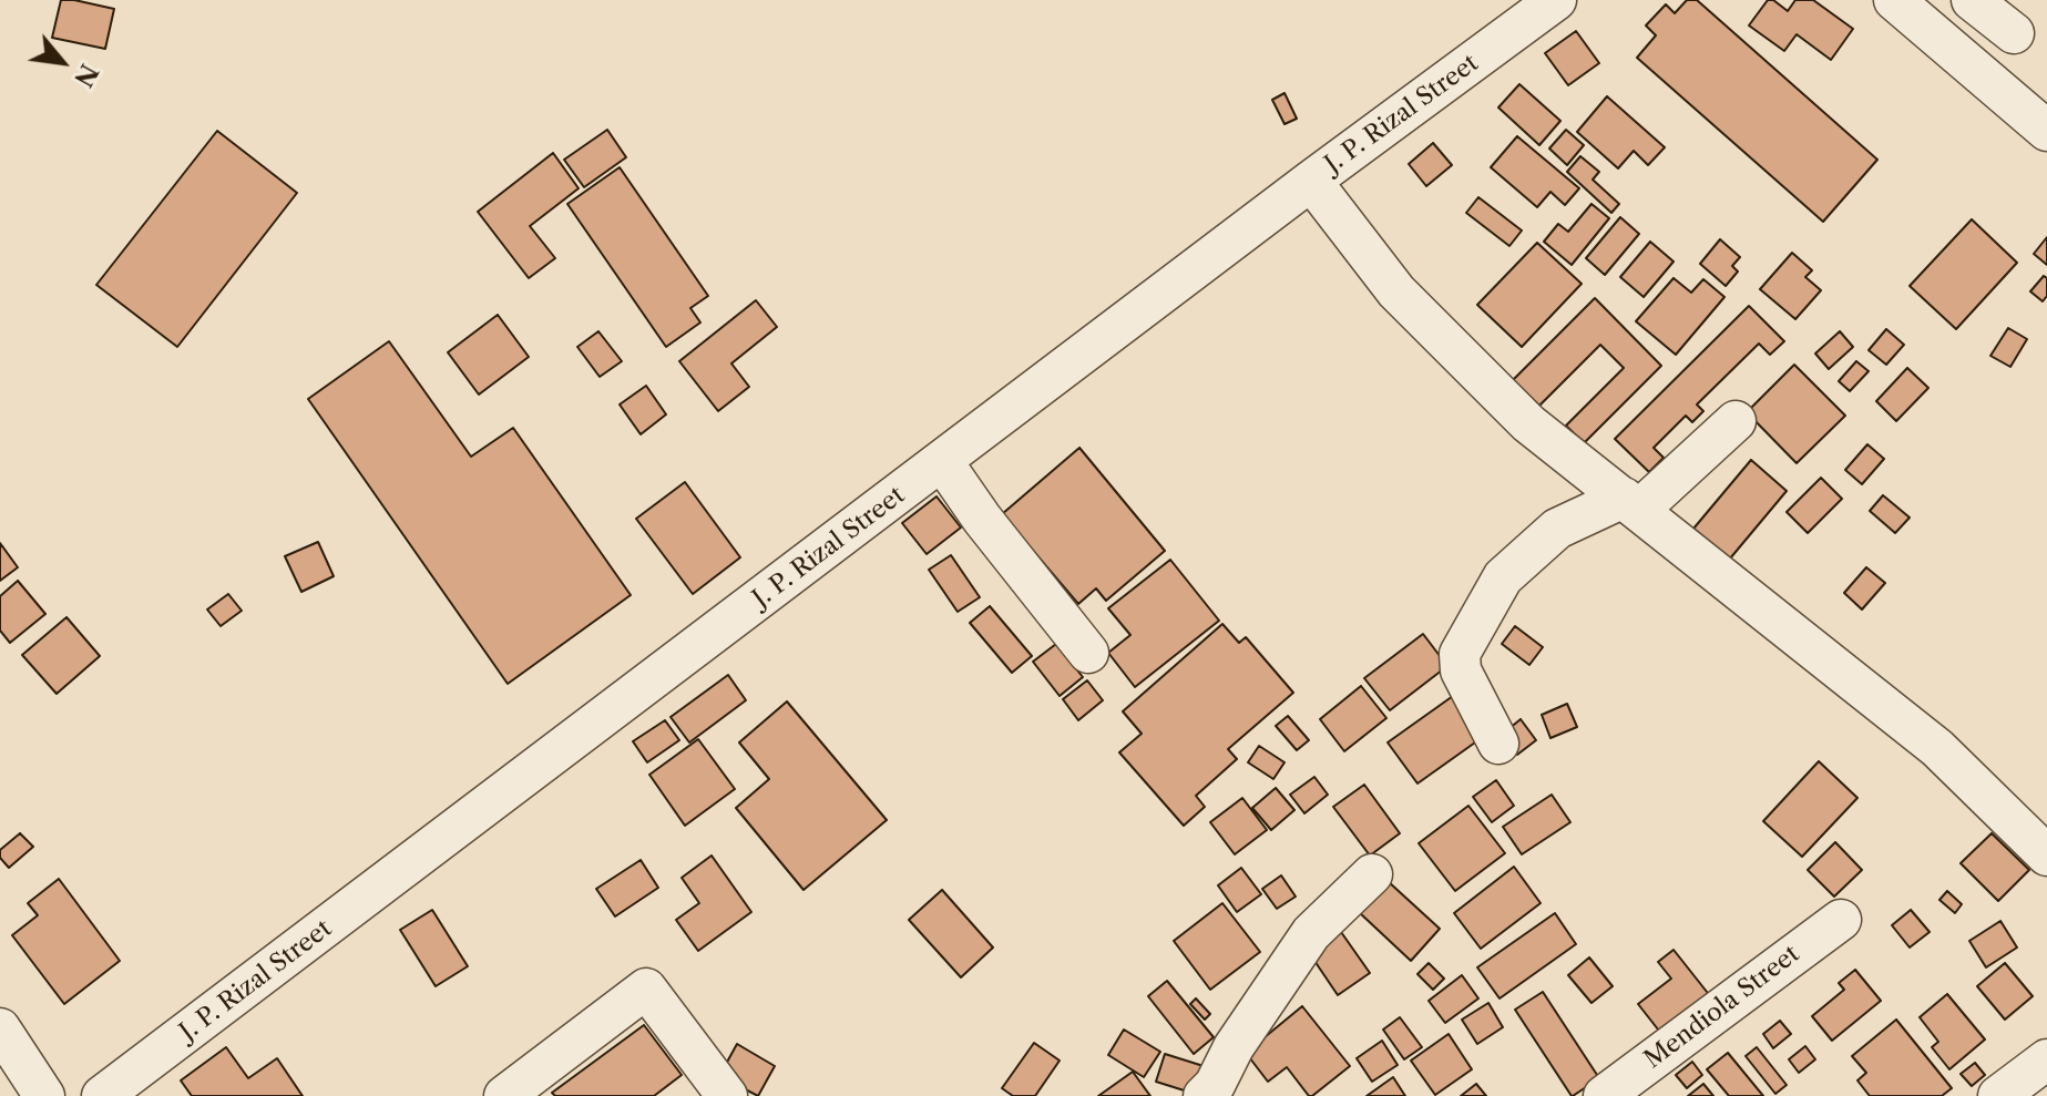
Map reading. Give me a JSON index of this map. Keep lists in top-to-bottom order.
{
  "streets": {
    "street": ["J. P. Rizal Street", "Mendiola Street"]
  },
  "north": "bottom right"
}
